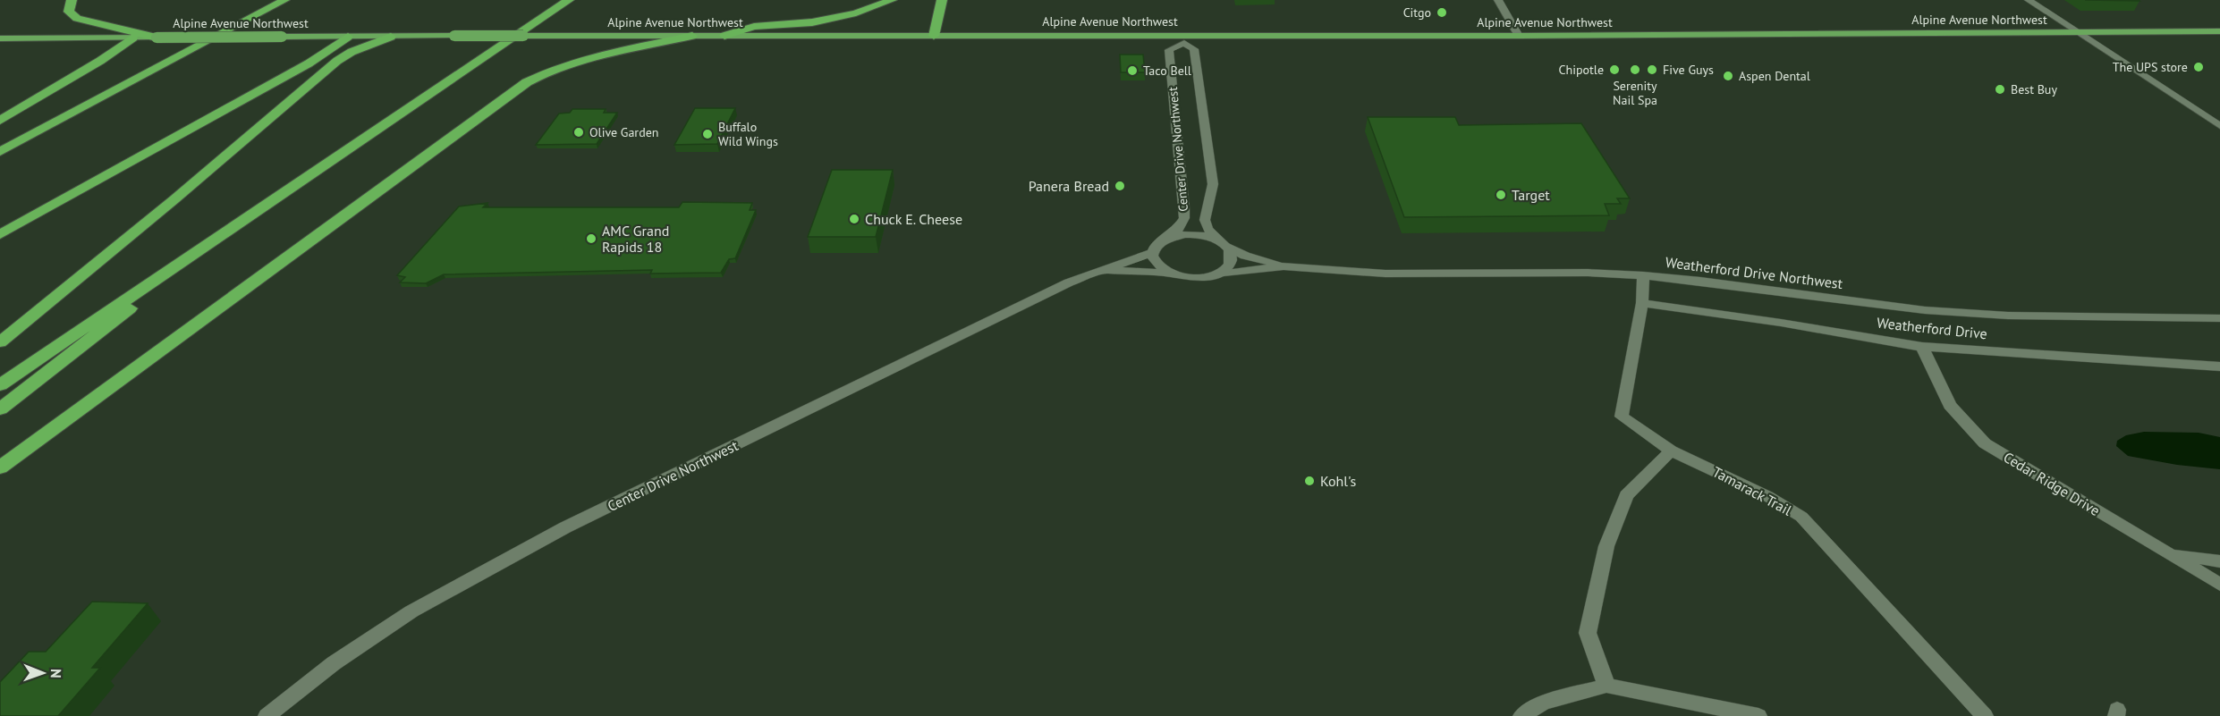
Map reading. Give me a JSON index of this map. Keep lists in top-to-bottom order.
{
  "streets": {
    "highway": ["Alpine Avenue Northwest"],
    "street": [
      "Center Drive Northwest",
      "Weatherford Drive Northwest",
      "Weatherford Drive",
      "Cedar Ridge Drive",
      "Tamarack Trail"
    ]
  },
  "crossings": [
    ["Alpine Avenue Northwest", "Center Drive Northwest"],
    ["Center Drive Northwest", "Weatherford Drive Northwest"],
    ["Weatherford Drive Northwest", "Tamarack Trail"],
    ["Weatherford Drive", "Cedar Ridge Drive"],
    ["Weatherford Drive", "Tamarack Trail"]
  ],
  "places": [
    "Citgo",
    "The UPS store",
    "Chipotle",
    "Serenity Nail Spa",
    "Five Guys",
    "Taco Bell",
    "Aspen Dental",
    "Best Buy",
    "Olive Garden",
    "Buffalo Wild Wings",
    "Panera Bread",
    "Target",
    "Chuck E. Cheese",
    "AMC Grand Rapids 18",
    "Kohl's"
  ],
  "north": "right"
}
